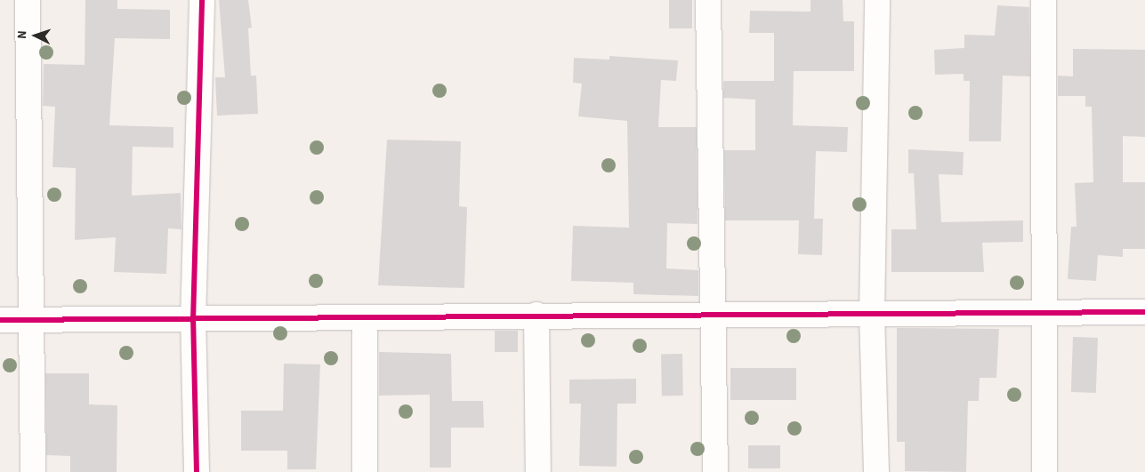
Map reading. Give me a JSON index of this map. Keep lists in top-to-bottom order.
{
  "north": "left"
}
